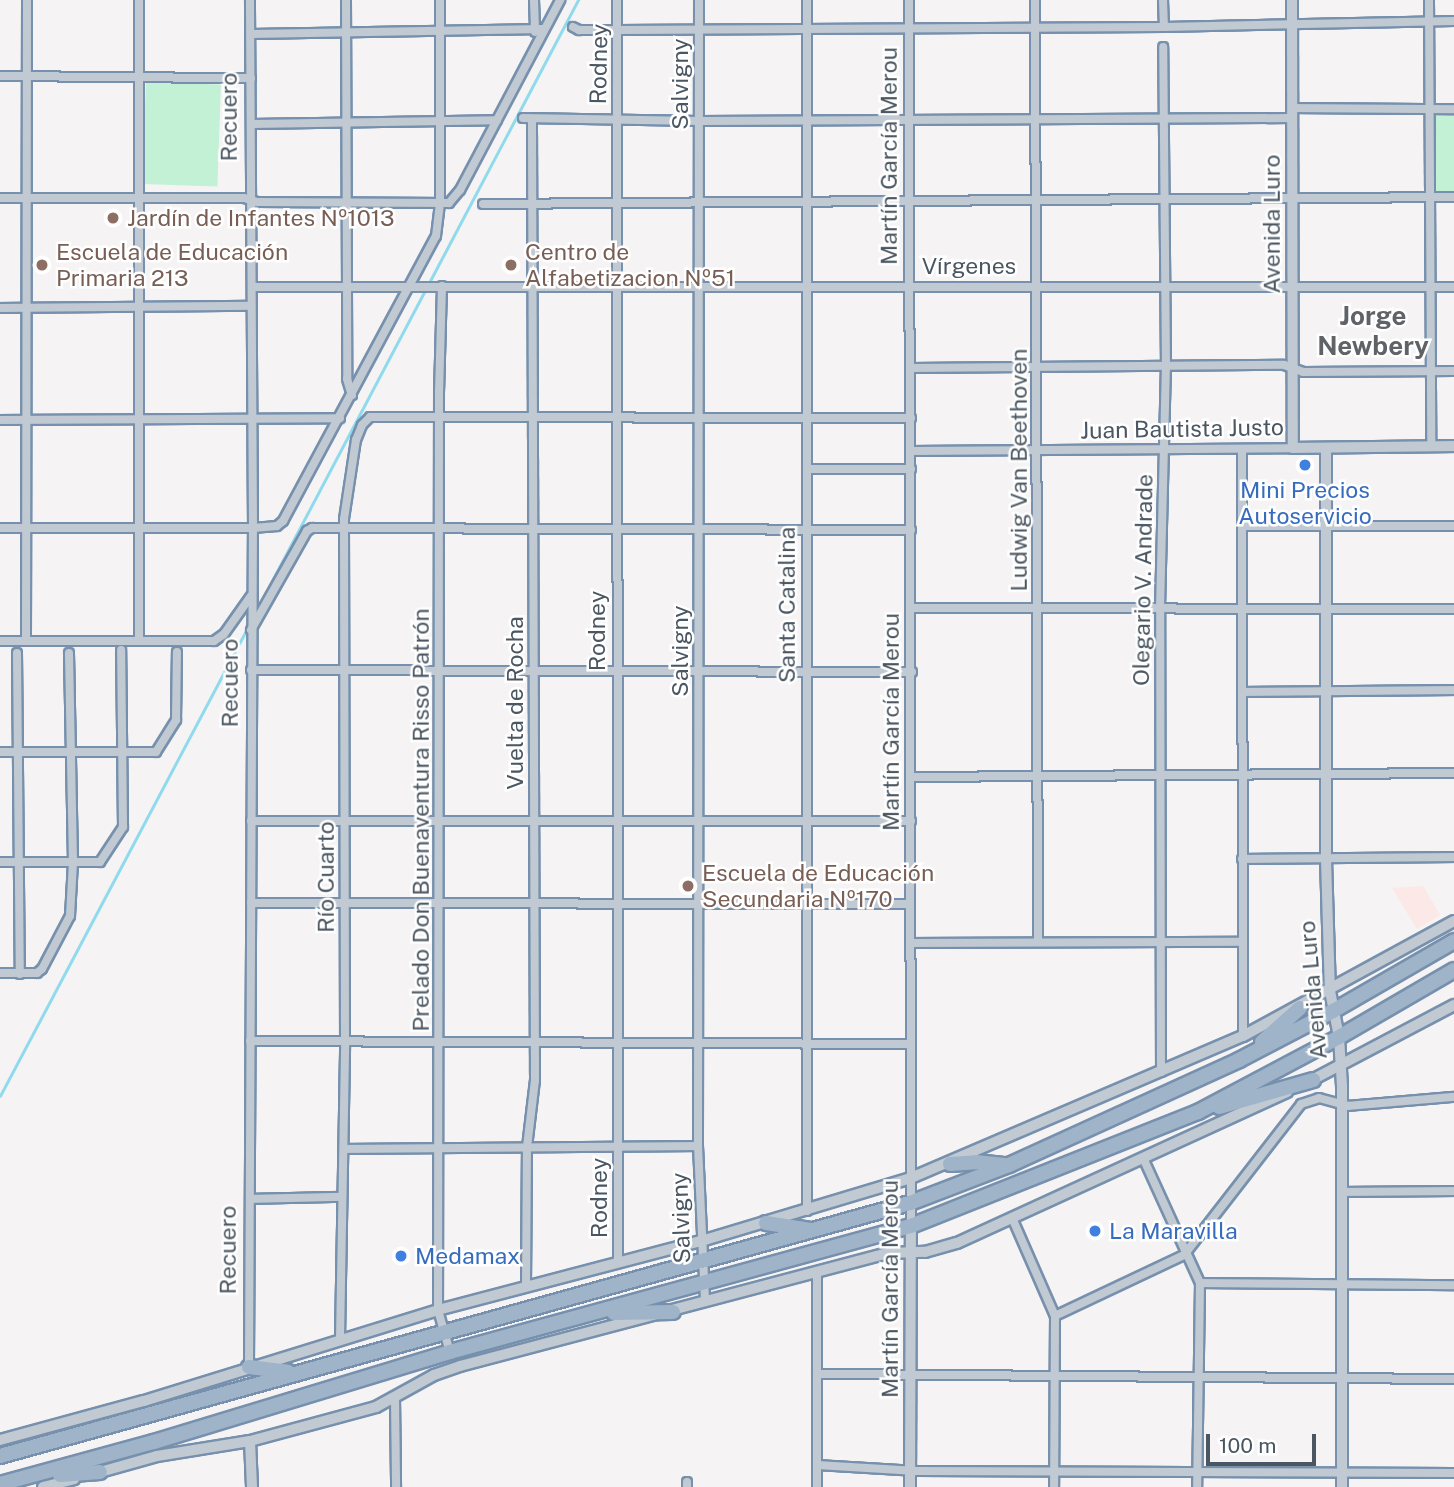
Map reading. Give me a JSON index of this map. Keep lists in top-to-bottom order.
{
  "streets": {
    "street": [
      "Rodney",
      "Salvigny",
      "Recuero",
      "Martín García Merou",
      "Avenida Luro",
      "Vírgenes",
      "Juan Bautista Justo",
      "Ludwig Van Beethoven",
      "Olegario V. Andrade",
      "Santa Catalina",
      "Vuelta de Rocha",
      "Prelado Don Buenaventura Risso Patrón",
      "Río Cuarto"
    ]
  },
  "crossings": [
    ["Rodney", "Vírgenes"],
    ["Rodney", "Vuelta de Rocha"],
    ["Salvigny", "Vírgenes"],
    ["Martín García Merou", "Vírgenes"],
    ["Martín García Merou", "Juan Bautista Justo"],
    ["Avenida Luro", "Vírgenes"],
    ["Avenida Luro", "Juan Bautista Justo"],
    ["Vírgenes", "Ludwig Van Beethoven"],
    ["Vírgenes", "Olegario V. Andrade"],
    ["Vírgenes", "Santa Catalina"],
    ["Vírgenes", "Vuelta de Rocha"],
    ["Vírgenes", "Prelado Don Buenaventura Risso Patrón"],
    ["Juan Bautista Justo", "Ludwig Van Beethoven"],
    ["Juan Bautista Justo", "Olegario V. Andrade"],
    ["Prelado Don Buenaventura Risso Patrón", "Río Cuarto"]
  ],
  "districts": ["Jorge Newbery"],
  "places": [
    "Jardín de Infantes Nº1013",
    "Escuela de Educación Primaria 213",
    "Centro de Alfabetizacion Nº51",
    "Mini Precios Autoservicio",
    "Escuela de Educación Secundaria Nº170",
    "La Maravilla",
    "Medamax"
  ],
  "scale_bar": "100 m"
}
